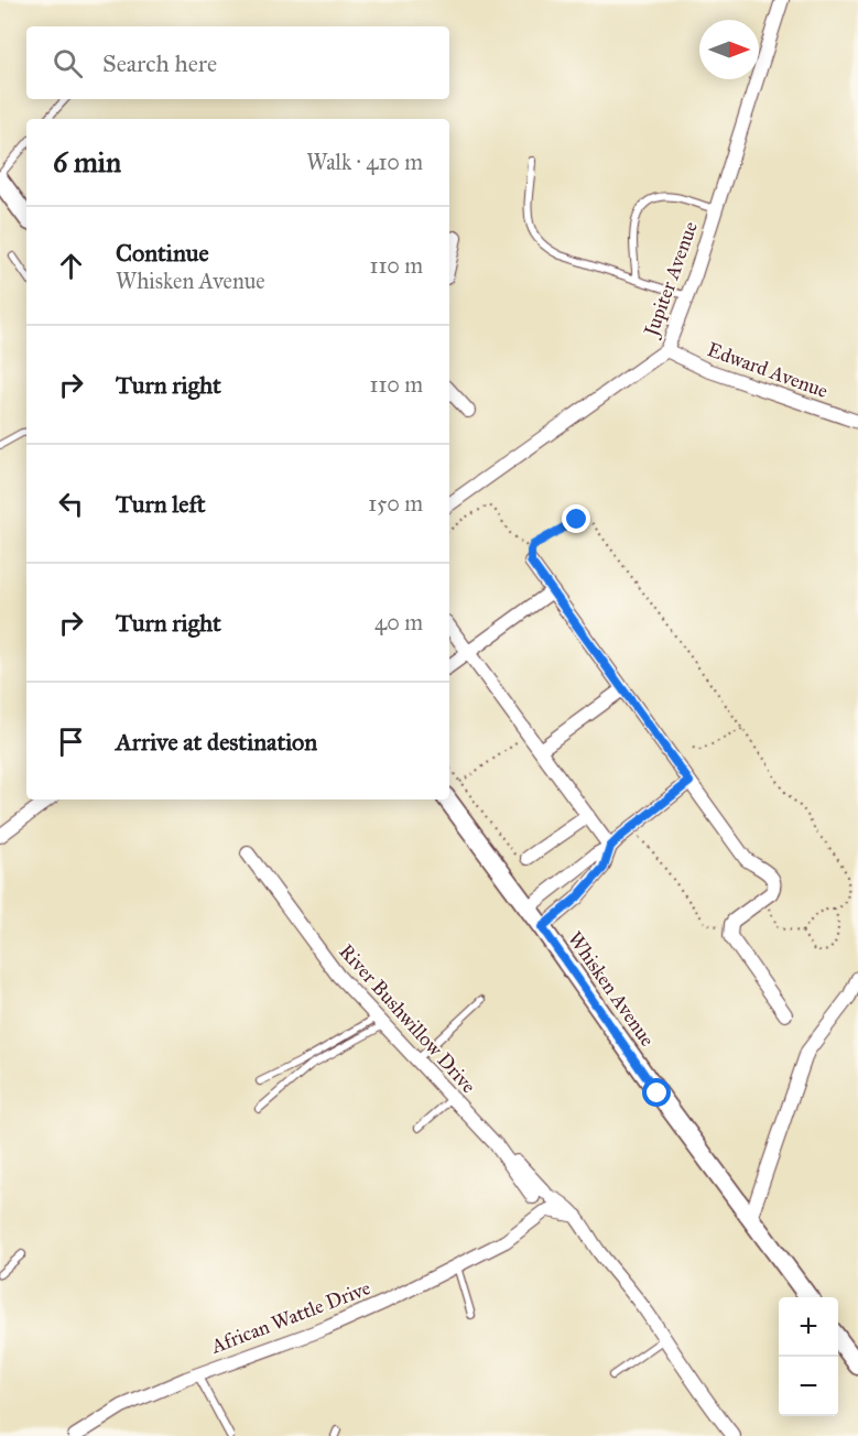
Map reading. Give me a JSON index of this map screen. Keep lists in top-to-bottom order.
{
  "streets": {
    "street": [
      "Jupiter Avenue",
      "Edward Avenue",
      "Whisken Avenue",
      "River Bushwillow Drive",
      "African Wattle Drive"
    ]
  },
  "crossings": [
    ["Jupiter Avenue", "Edward Avenue"],
    ["River Bushwillow Drive", "African Wattle Drive"]
  ],
  "north": "right",
  "page": {
    "search": "Search here",
    "heading": ["6 min", "Walk · 410 m"],
    "list": [
      ["Continue", "Whisken Avenue", "110 m"],
      ["Turn right", "110 m"],
      ["Turn left", "150 m"],
      ["Turn right", "40 m"],
      "Arrive at destination"
    ],
    "map_buttons": ["+", "−"]
  }
}
